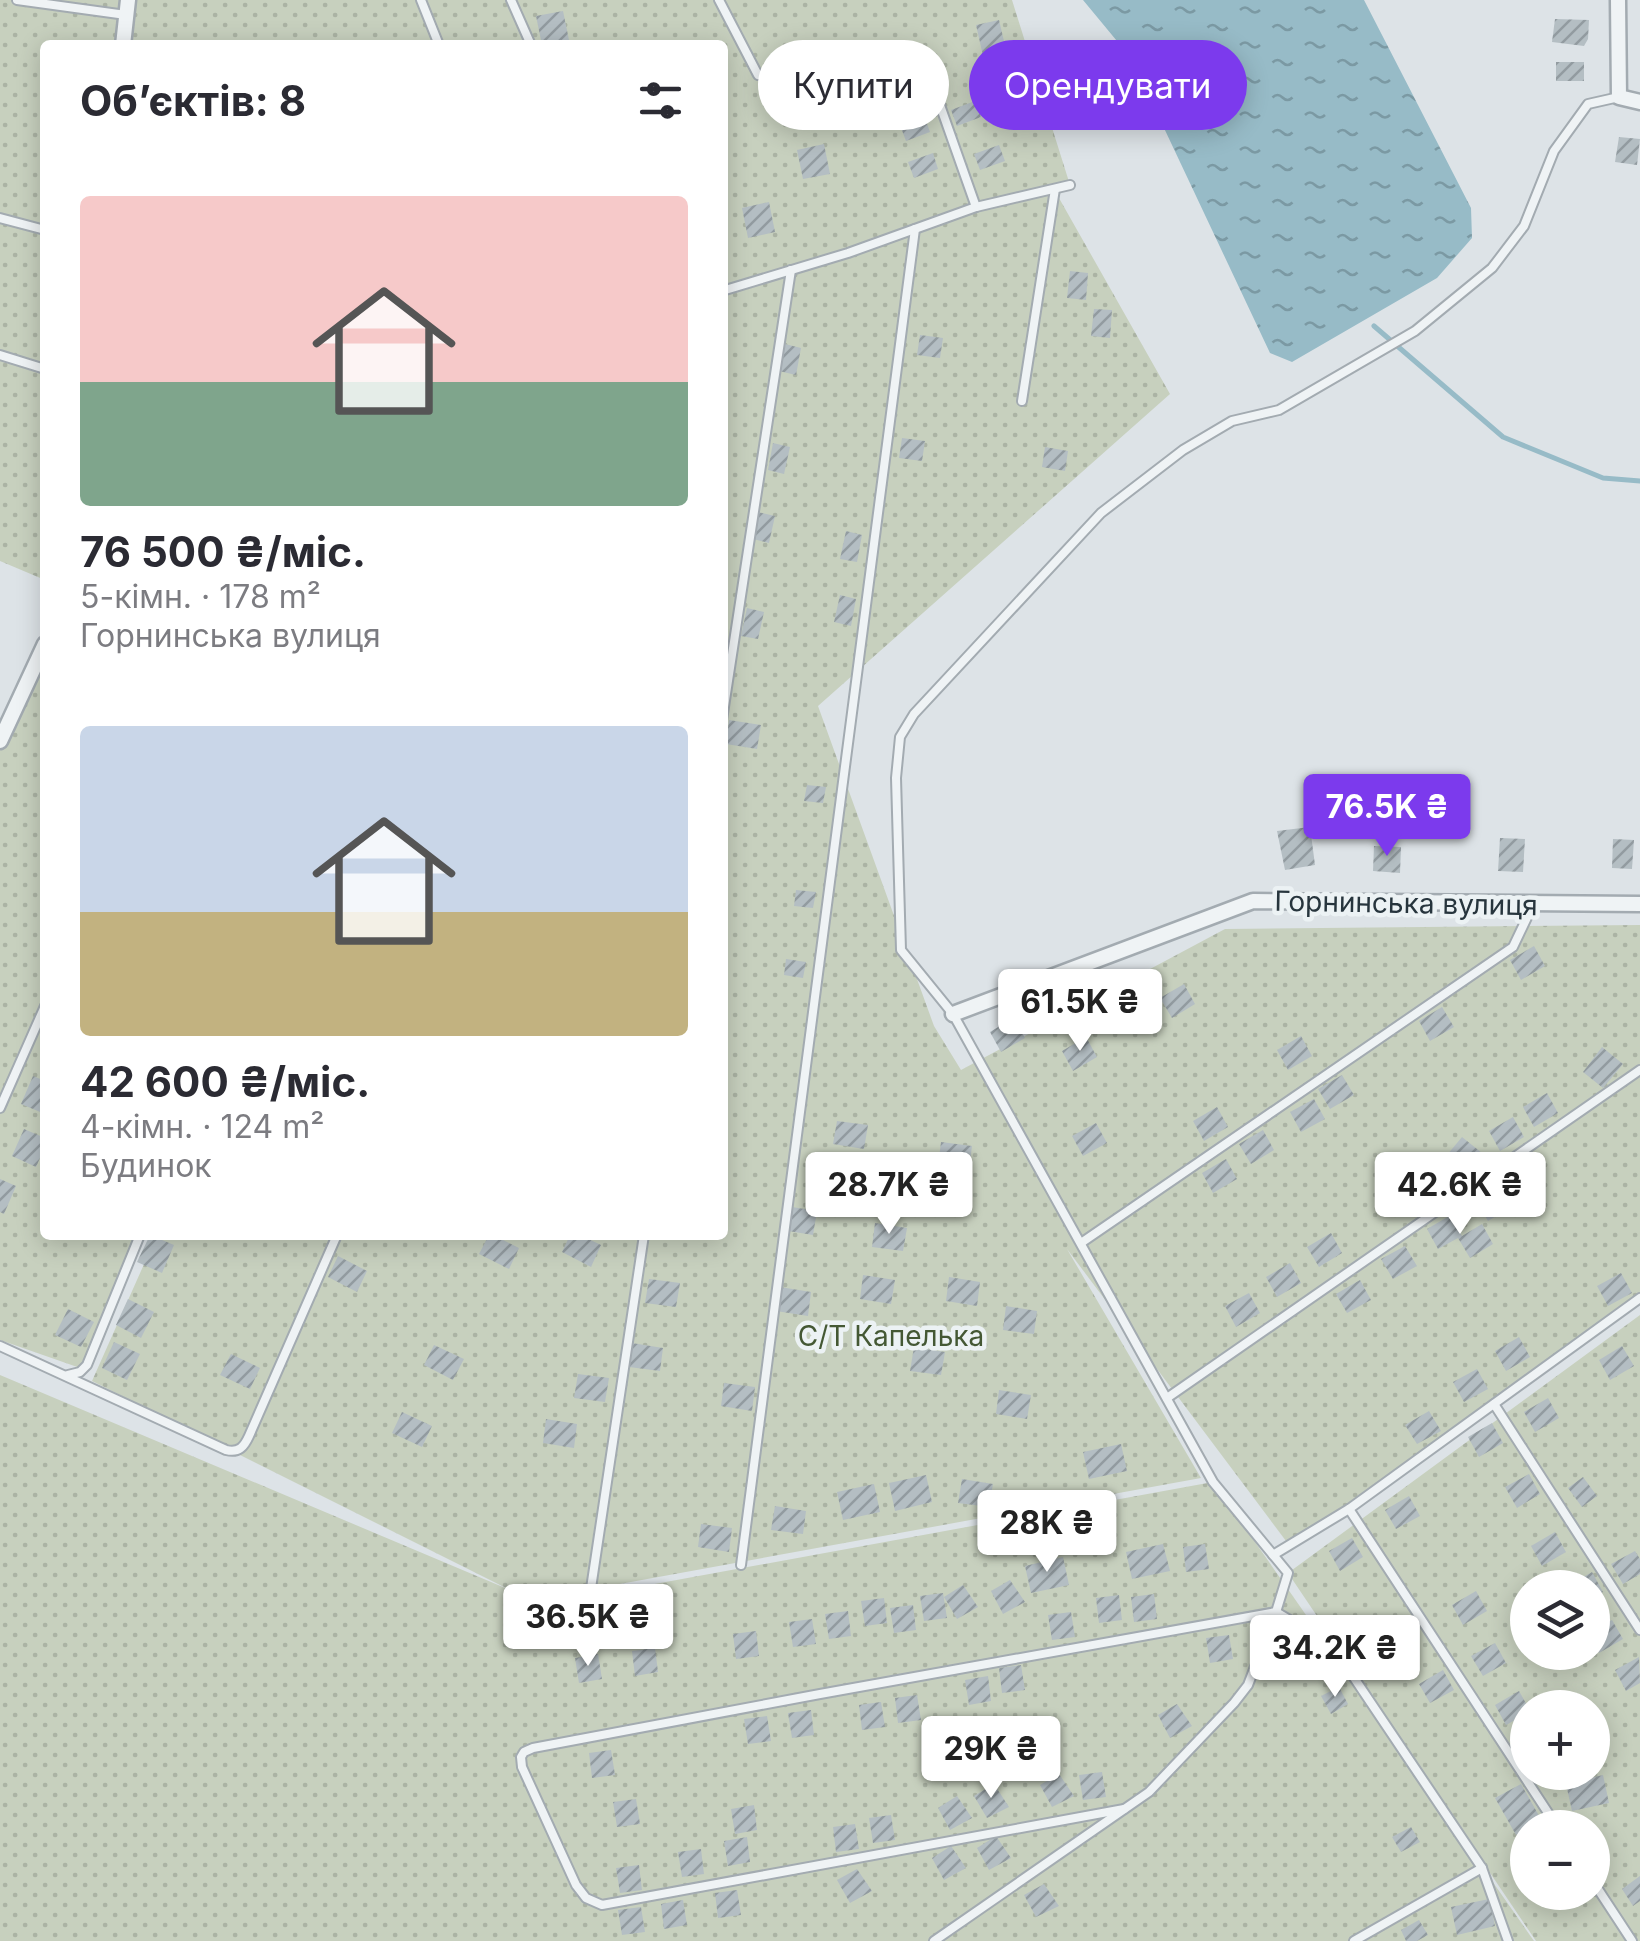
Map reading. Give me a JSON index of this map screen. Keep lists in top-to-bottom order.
{
  "streets": {
    "street": ["Горнинська вулиця"]
  },
  "parks": ["С/Т Капелька"],
  "page": {
    "chip": ["Купити", "Орендувати"],
    "heading": "Об’єктів: 8",
    "list": [
      {
        "name": "76 500 ₴/міс.",
        "note": "5-кімн. · 178 m² · Горнинська вулиця"
      },
      {
        "name": "42 600 ₴/міс.",
        "note": "4-кімн. · 124 m² · Будинок"
      }
    ],
    "price": [
      "76.5K ₴",
      "61.5K ₴",
      "28.7K ₴",
      "42.6K ₴",
      "28K ₴",
      "36.5K ₴",
      "34.2K ₴",
      "29K ₴"
    ],
    "map_buttons": ["+", "−"]
  }
}
